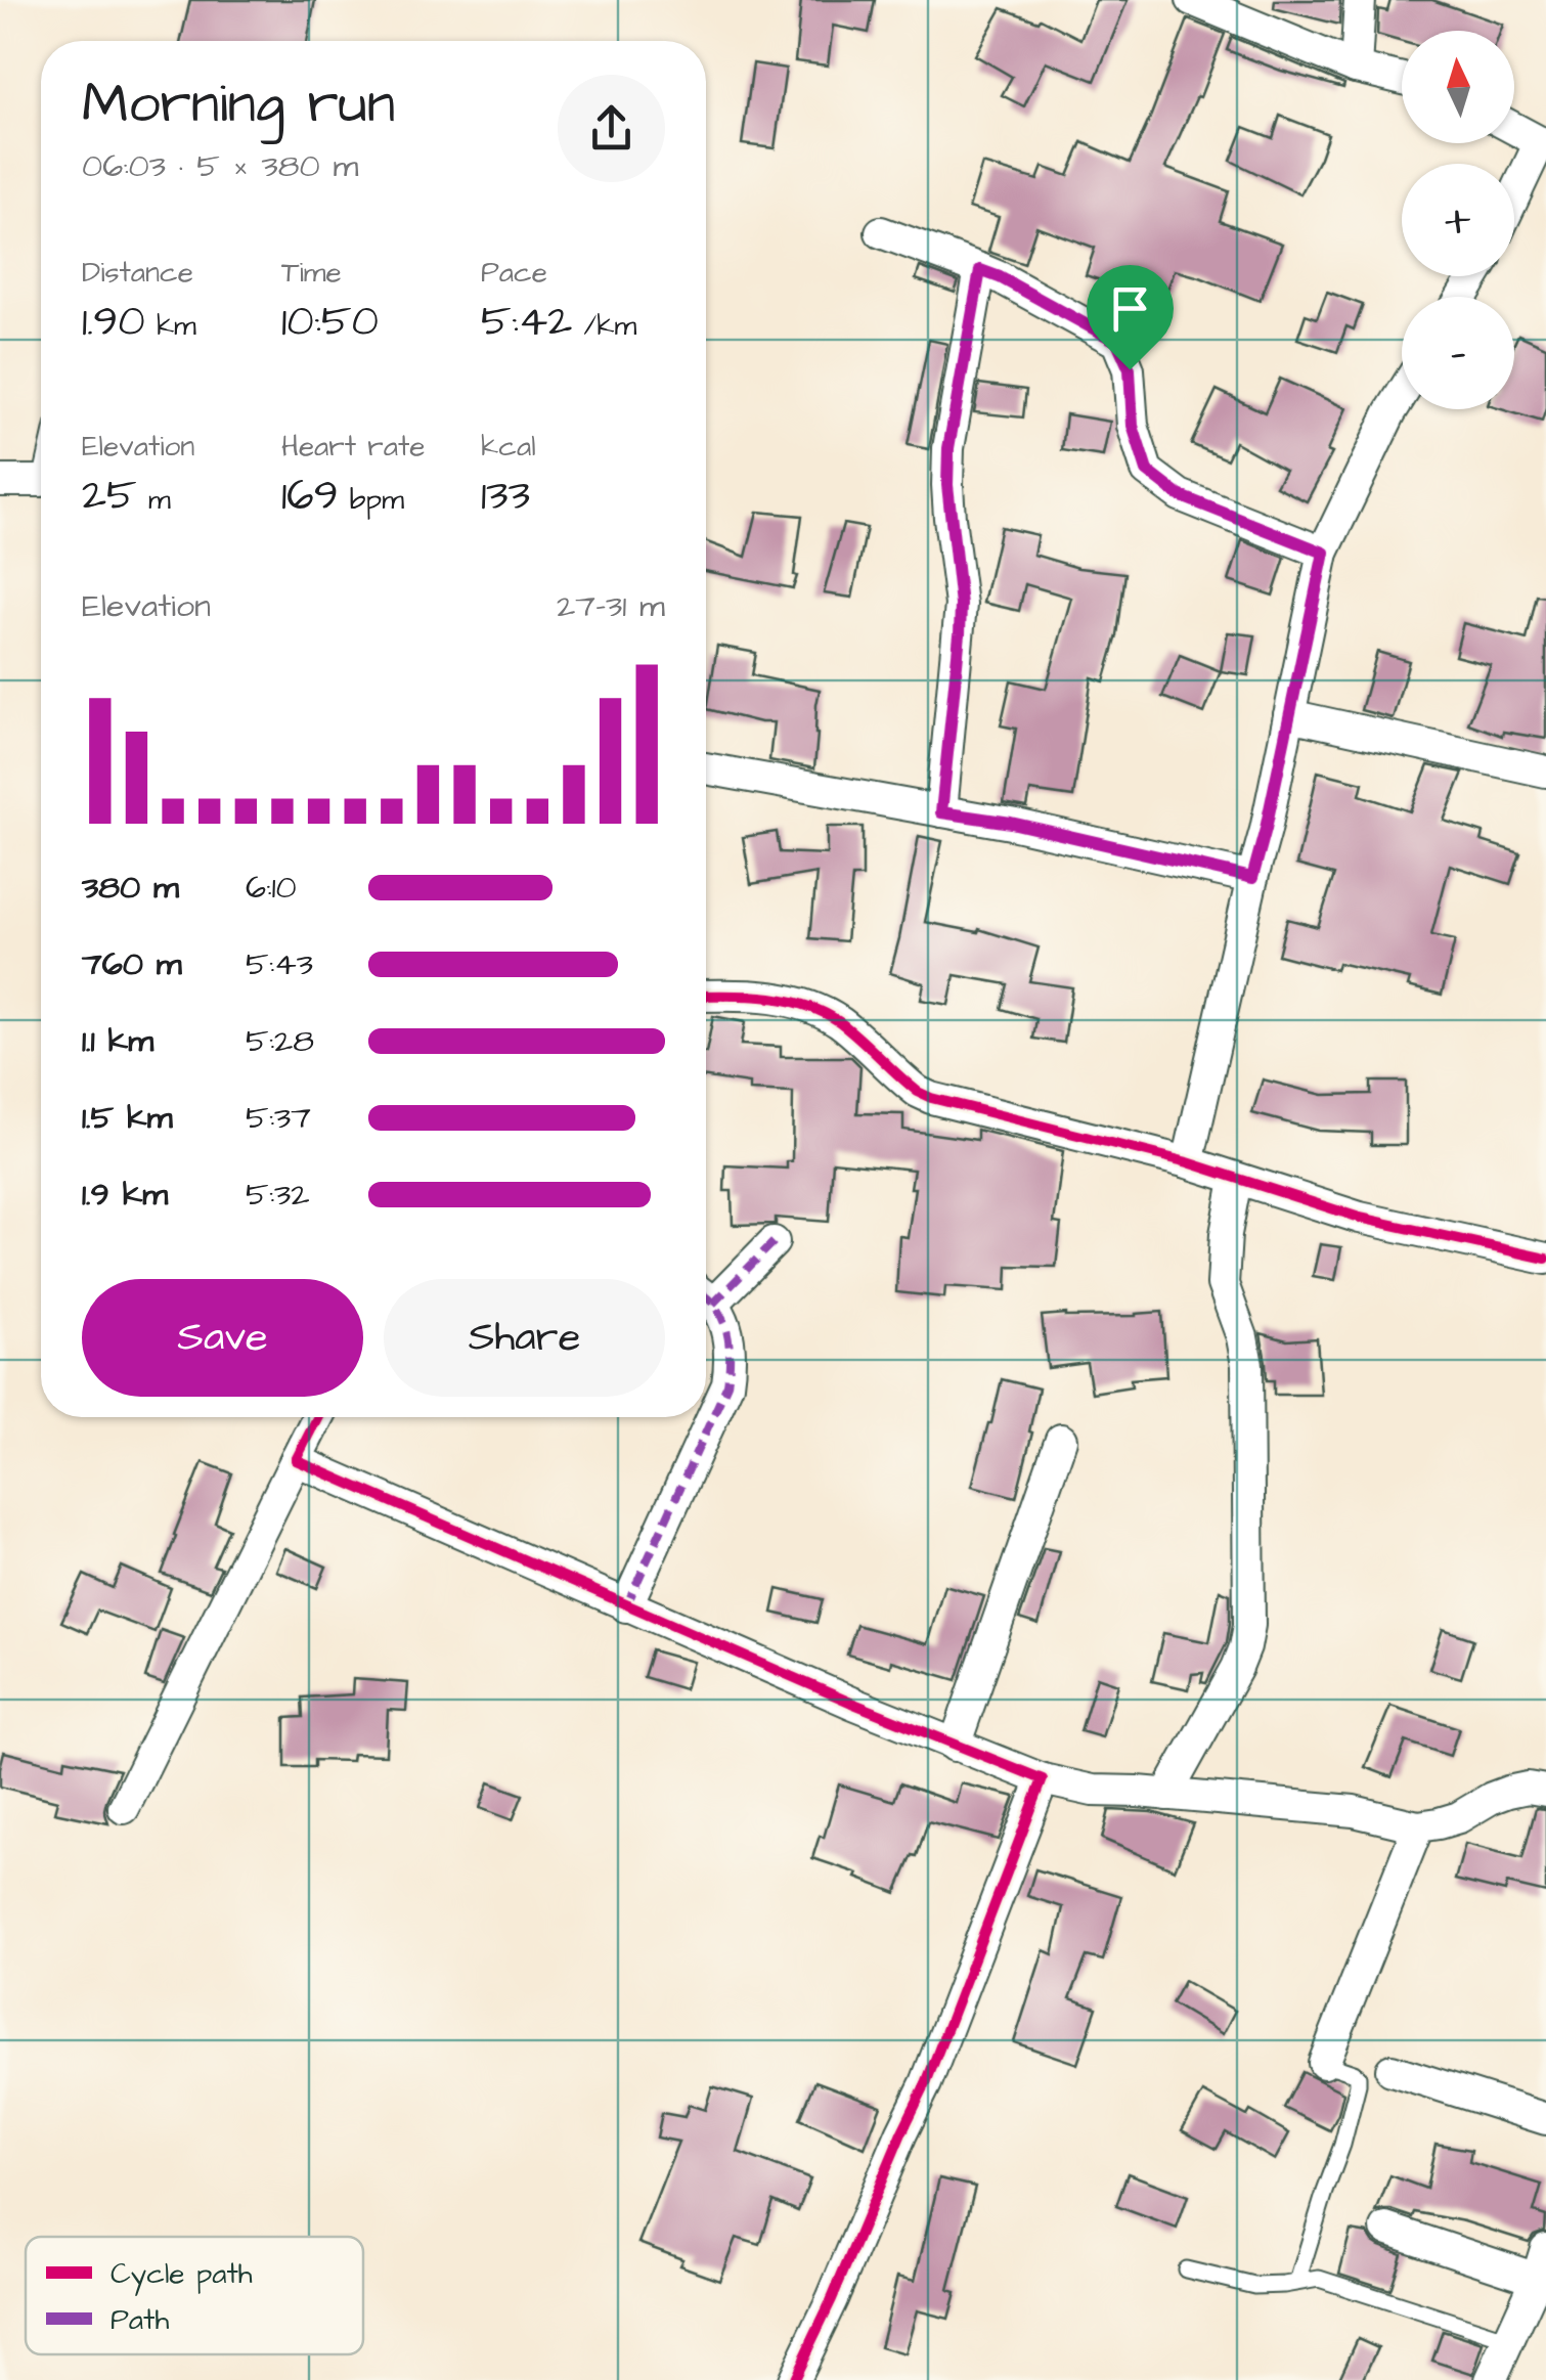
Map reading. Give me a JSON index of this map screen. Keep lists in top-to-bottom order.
{
  "legend": ["Cycle path", "Path"],
  "north": "top",
  "page": {
    "map_buttons": ["+", "−"],
    "heading": ["Morning run", "06:03 · 5 × 380 m"],
    "stats": [
      ["Distance", "1.90 km"],
      ["Time", "10:50"],
      ["Pace", "5:42 /km"],
      ["Elevation", "25 m"],
      ["Heart rate", "169 bpm"],
      ["kcal", "133"]
    ],
    "chart": ["Elevation", "27–31 m"],
    "list": [
      {
        "name": "380 m",
        "note": "6:10"
      },
      {
        "name": "760 m",
        "note": "5:43"
      },
      {
        "name": "1.1 km",
        "note": "5:28"
      },
      {
        "name": "1.5 km",
        "note": "5:37"
      },
      {
        "name": "1.9 km",
        "note": "5:32"
      }
    ],
    "buttons": ["Save", "Share"]
  }
}
